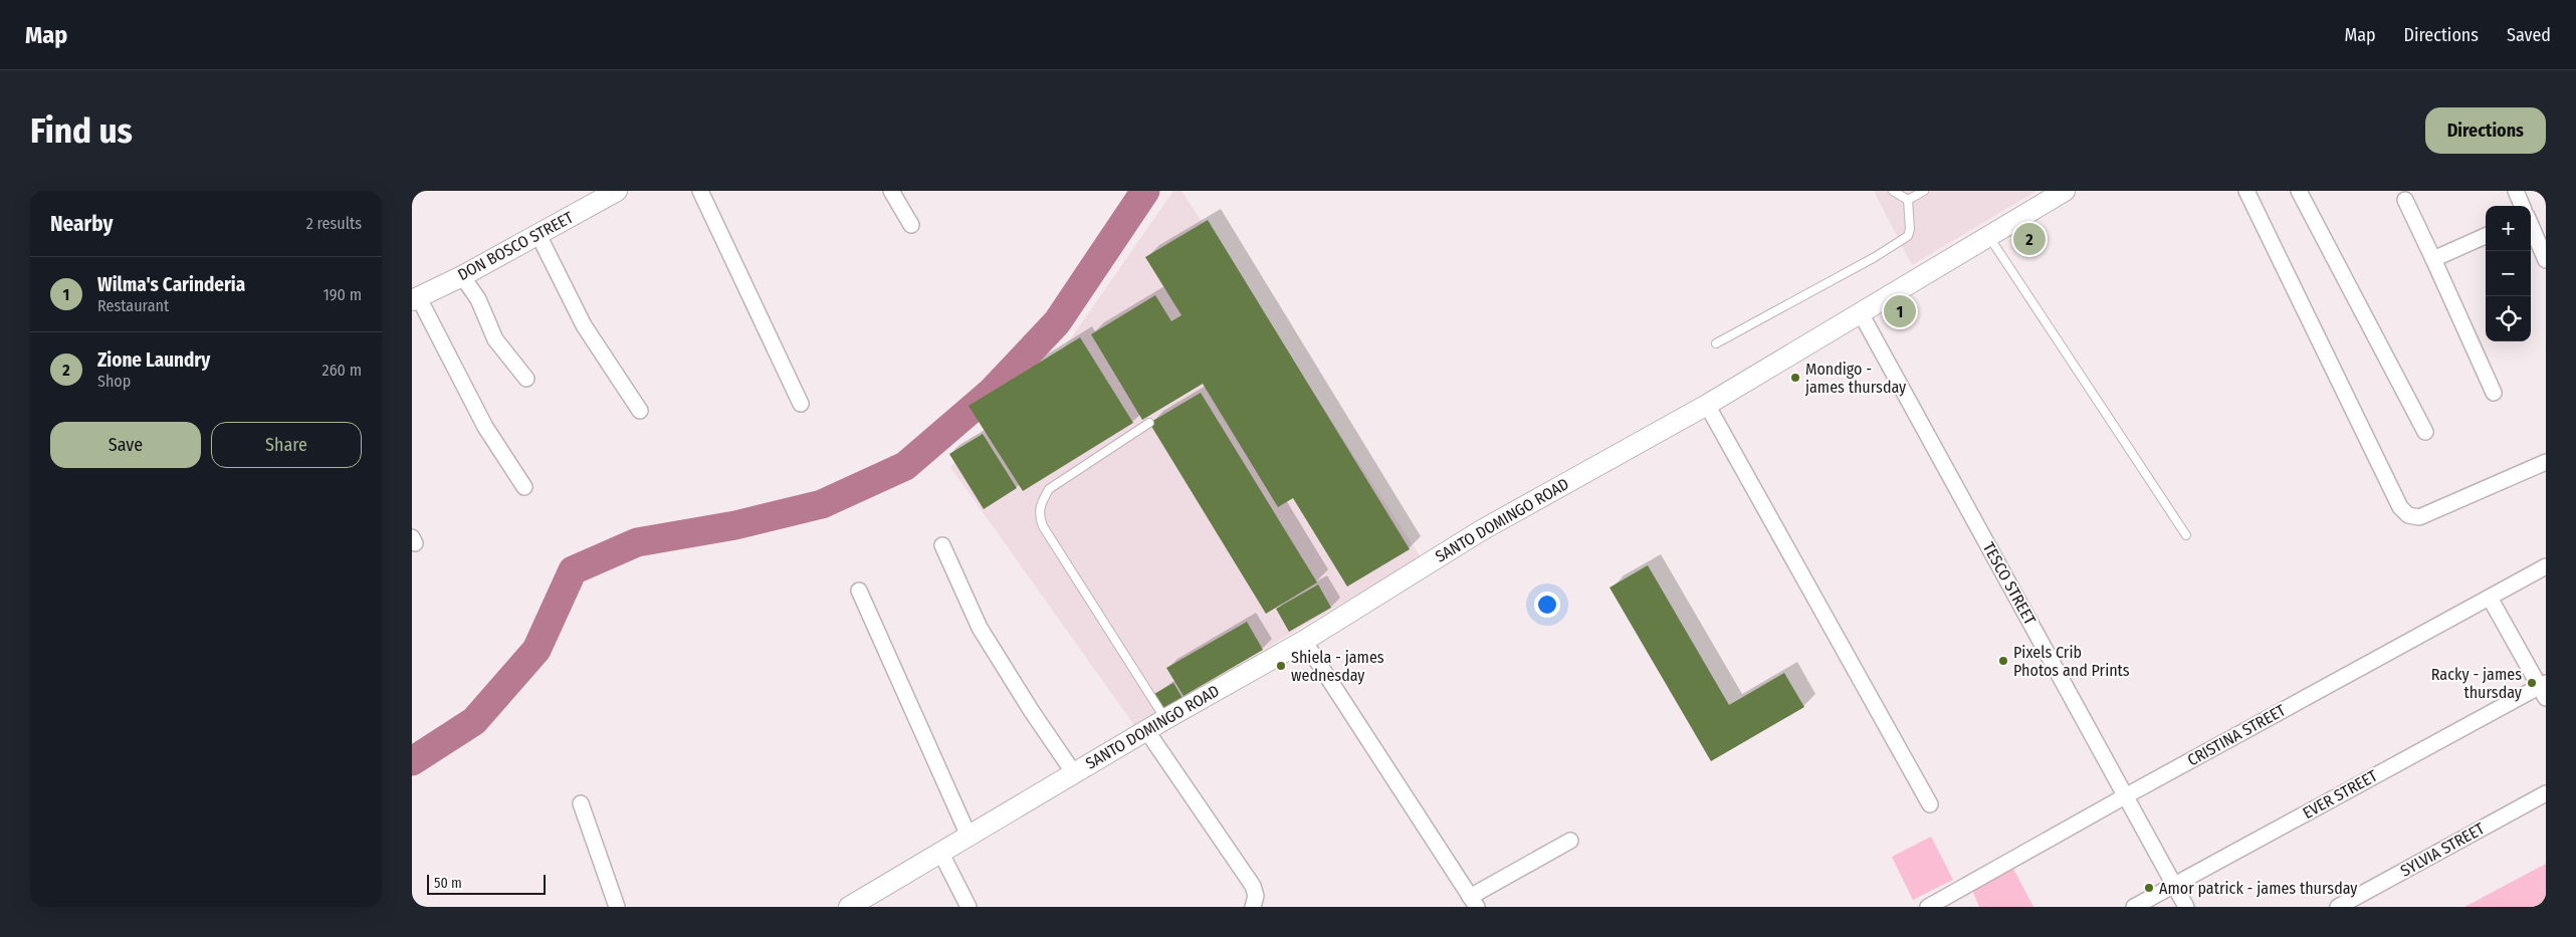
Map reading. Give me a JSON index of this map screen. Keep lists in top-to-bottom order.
{
  "streets": {
    "street": [
      "DON BOSCO STREET",
      "SANTO DOMINGO ROAD",
      "TESCO STREET",
      "CRISTINA STREET",
      "EVER STREET",
      "SYLVIA STREET"
    ]
  },
  "crossings": [
    ["SANTO DOMINGO ROAD", "TESCO STREET"],
    ["TESCO STREET", "CRISTINA STREET"],
    ["TESCO STREET", "EVER STREET"]
  ],
  "places": [
    "Mondigo - james thursday",
    "Pixels Crib Photos and Prints",
    "Shiela - james wednesday",
    "Racky - james thursday",
    "Amor patrick - james thursday"
  ],
  "scale_bar": "50 m",
  "page": {
    "header": "Map",
    "nav": ["Map", "Directions", "Saved"],
    "buttons": [
      "Directions",
      ["Save", "Share"]
    ],
    "title": "Find us",
    "heading": ["Nearby", "2 results"],
    "map_buttons": ["+", "−"],
    "pins": ["2", "1"],
    "list": [
      {
        "mark": "1",
        "name": "Wilma's Carinderia",
        "note": "Restaurant",
        "value": "190 m"
      },
      {
        "mark": "2",
        "name": "Zione Laundry",
        "note": "Shop",
        "value": "260 m"
      }
    ],
    "scale": "50 m"
  }
}
